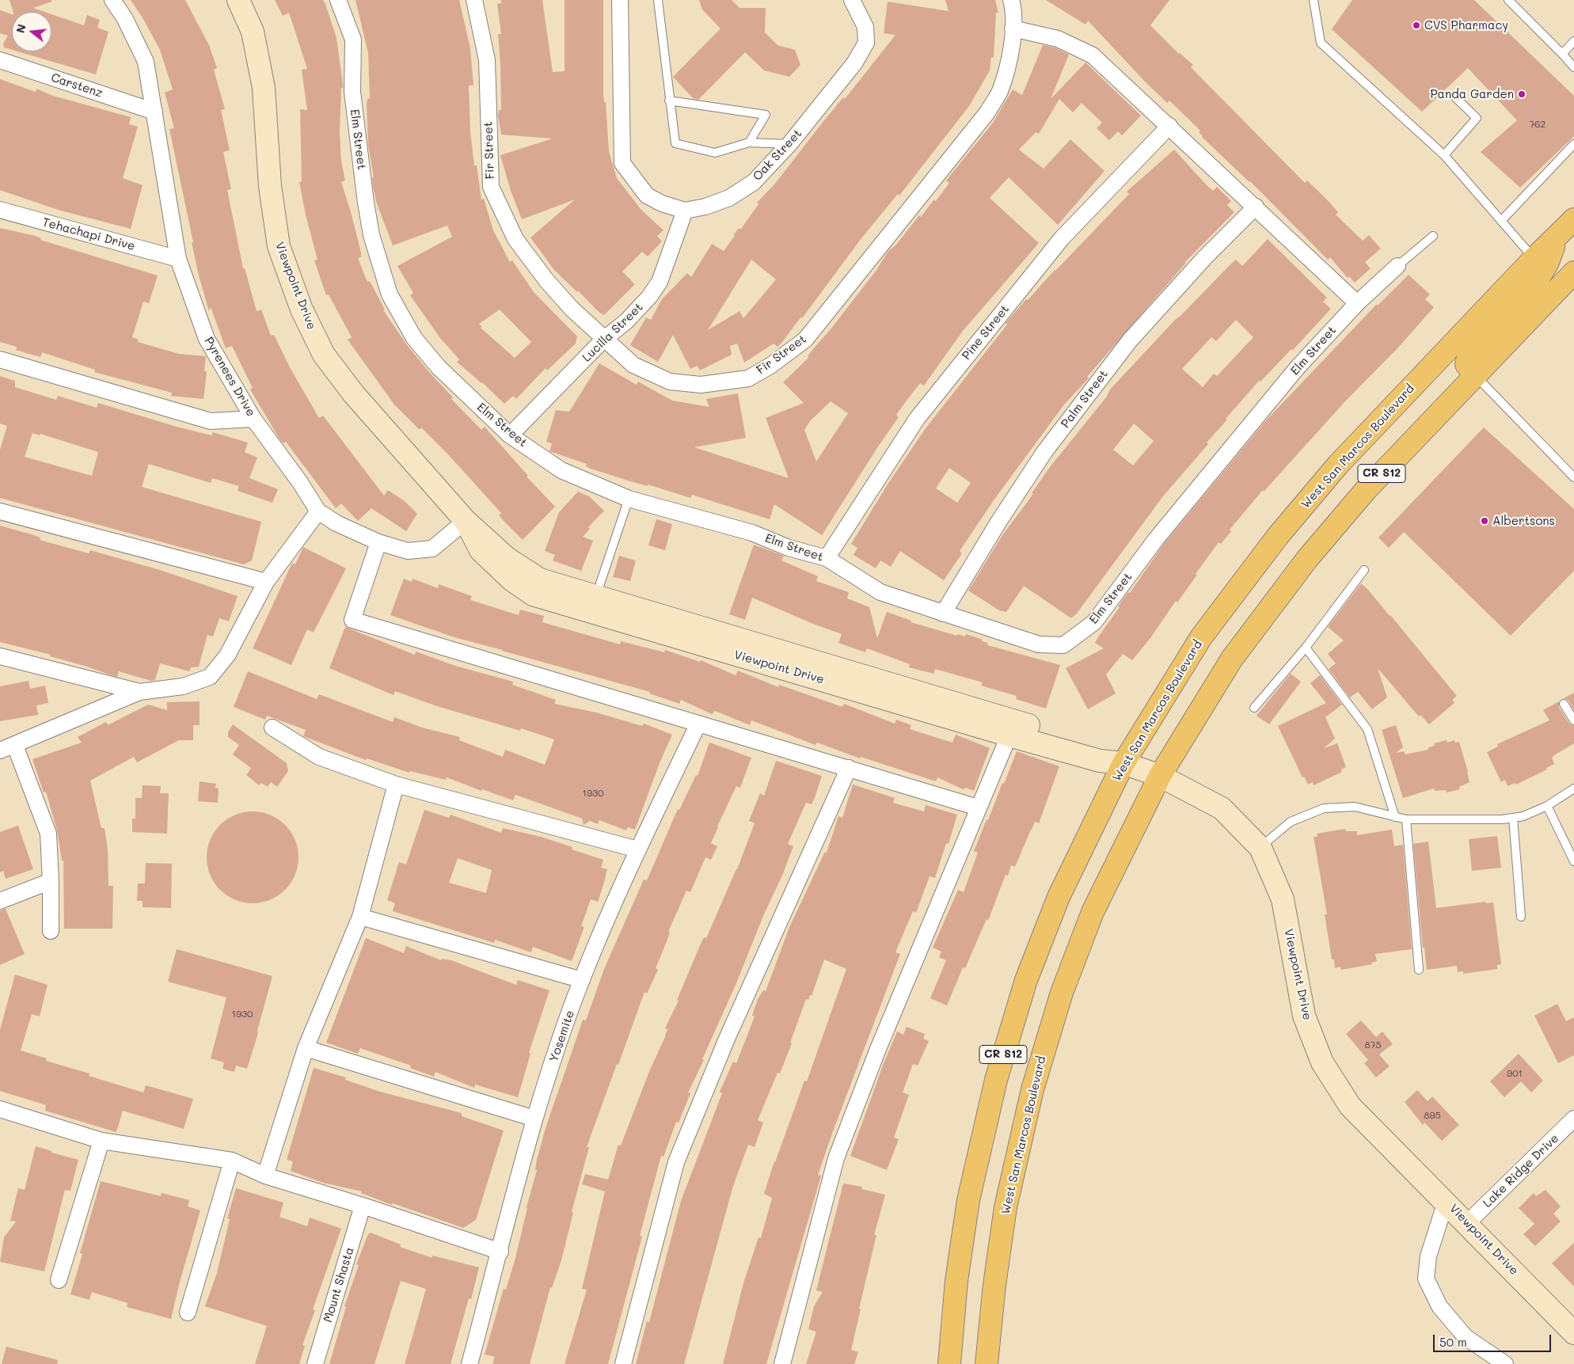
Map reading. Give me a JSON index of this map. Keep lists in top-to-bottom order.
{
  "streets": {
    "main road": ["West San Marcos Boulevard", "CR S12"],
    "street": [
      "Carstenz",
      "Elm Street",
      "Fir Street",
      "Oak Street",
      "Tehachapi Drive",
      "Viewpoint Drive",
      "Lucilla Street",
      "Pine Street",
      "Pyrenees Drive",
      "Palm Street",
      "Yosemite",
      "Lake Ridge Drive",
      "Mount Shasta"
    ]
  },
  "crossings": [
    ["Carstenz", "Pyrenees Drive"],
    ["Elm Street", "Lucilla Street"],
    ["Elm Street", "Pine Street"],
    ["Elm Street", "Palm Street"],
    ["Fir Street", "Lucilla Street"],
    ["Oak Street", "Lucilla Street"],
    ["Tehachapi Drive", "Pyrenees Drive"],
    ["Viewpoint Drive", "Pyrenees Drive"],
    ["Viewpoint Drive", "West San Marcos Boulevard"],
    ["Viewpoint Drive", "Lake Ridge Drive"]
  ],
  "places": ["CVS Pharmacy", "Panda Garden", "Albertsons"],
  "house_numbers": [
    "762",
    "1930",
    "1930",
    "875",
    "901",
    "895"
  ],
  "scale_bar": "50 m",
  "north": "left"
}
